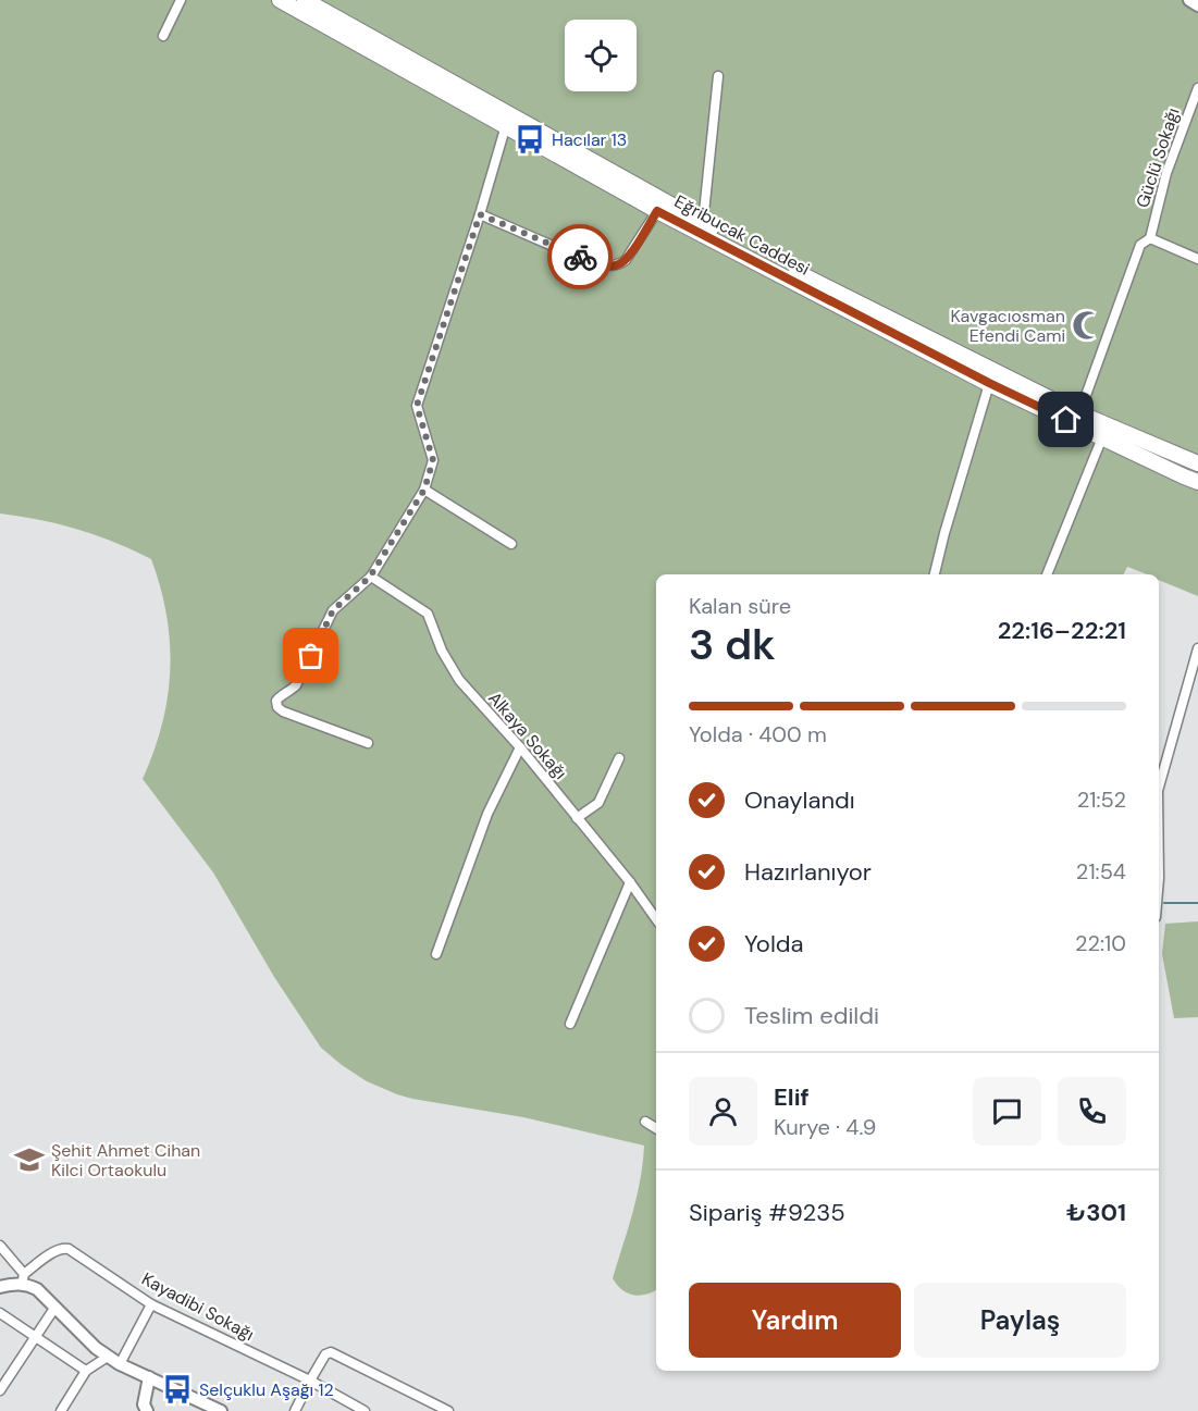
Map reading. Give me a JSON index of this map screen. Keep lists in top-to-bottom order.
{
  "streets": {
    "main road": ["Eğribucak Caddesi"],
    "street": ["Güclü Sokağı", "Alkaya Sokağı", "Kayadibi Sokağı"]
  },
  "crossings": [
    ["Güclü Sokağı", "Eğribucak Caddesi"]
  ],
  "places": {
    "bus stop": ["Hacılar 13", "Selçuklu Aşağı 12"],
    "mosque": ["Kavgacıosman Efendi Cami"],
    "school or university": ["Şehit Ahmet Cihan Kilci Ortaokulu"]
  },
  "page": {
    "heading": ["3 dk", "Kalan süre", "22:16–22:21"],
    "panel": [
      "Elif",
      "Kurye · 4.9",
      "Sipariş #9235",
      "₺301"
    ],
    "bar": "Yolda · 400 m",
    "list": [
      ["Onaylandı", "21:52"],
      ["Hazırlanıyor", "21:54"],
      ["Yolda", "22:10"],
      "Teslim edildi"
    ],
    "buttons": ["Yardım", "Paylaş"]
  }
}
